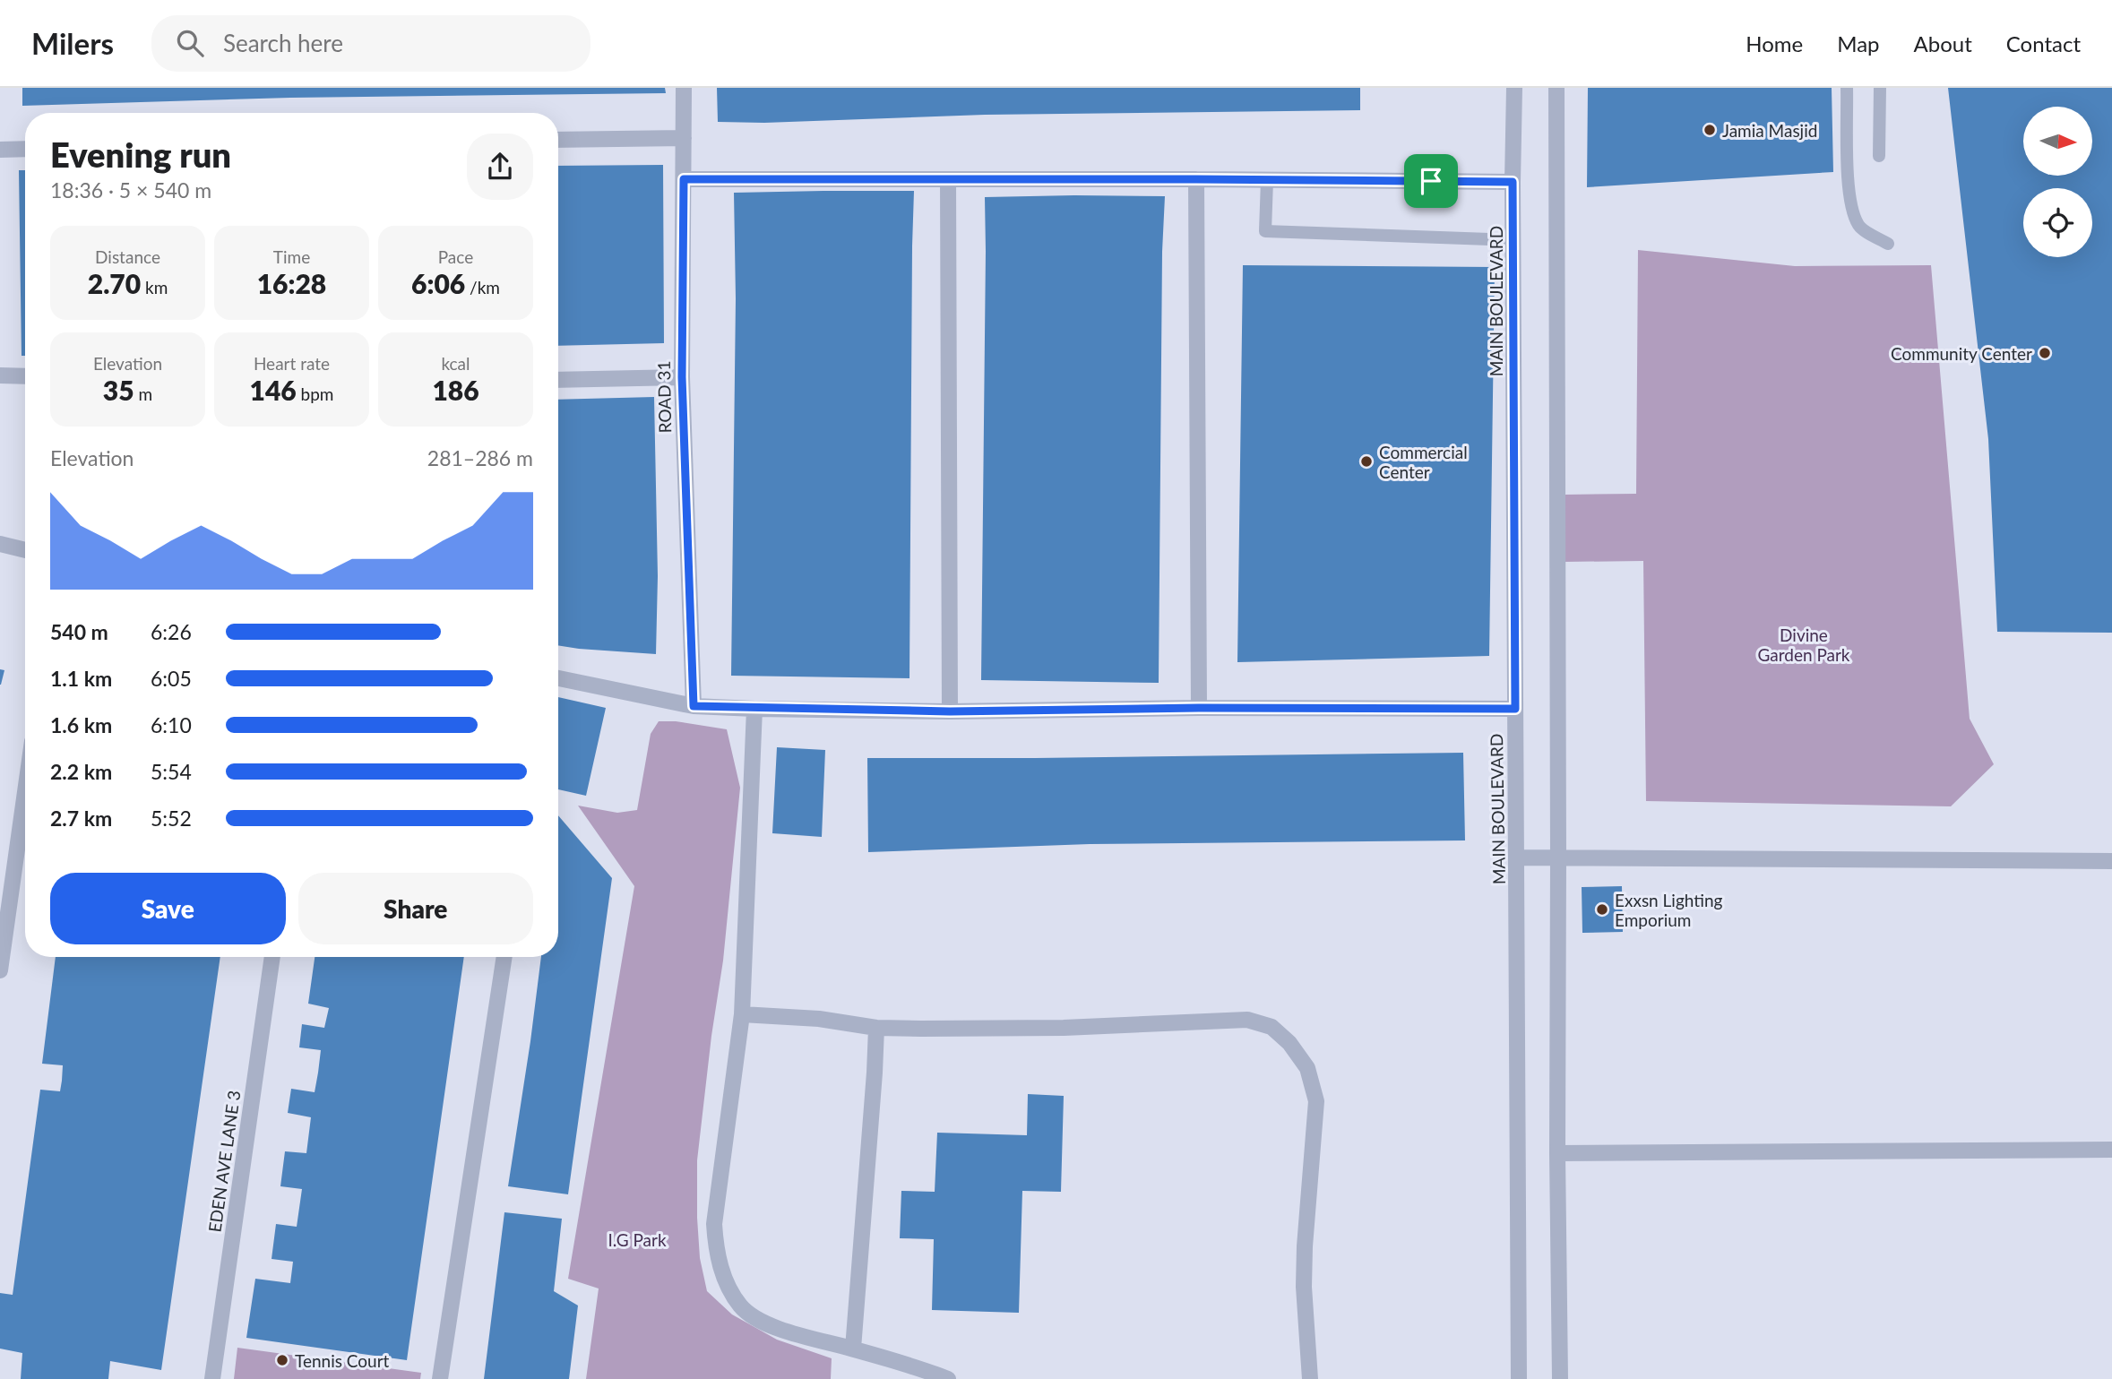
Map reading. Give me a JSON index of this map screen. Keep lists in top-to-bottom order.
{
  "streets": {
    "street": ["MAIN BOULEVARD", "ROAD 31", "EDEN AVE LANE 3"]
  },
  "parks": ["Divine Garden Park", "I.G Park"],
  "places": [
    "Jamia Masjid",
    "Community Center",
    "Commercial Center",
    "Exxsn Lighting Emporium",
    "Tennis Court"
  ],
  "north": "right",
  "page": {
    "header": "Milers",
    "search": "Search here",
    "nav": [
      "Home",
      "Map",
      "About",
      "Contact"
    ],
    "heading": ["Evening run", "18:36 · 5 × 540 m"],
    "stats": [
      ["Distance", "2.70 km"],
      ["Time", "16:28"],
      ["Pace", "6:06 /km"],
      ["Elevation", "35 m"],
      ["Heart rate", "146 bpm"],
      ["kcal", "186"]
    ],
    "chart": ["Elevation", "281–286 m"],
    "list": [
      {
        "name": "540 m",
        "note": "6:26"
      },
      {
        "name": "1.1 km",
        "note": "6:05"
      },
      {
        "name": "1.6 km",
        "note": "6:10"
      },
      {
        "name": "2.2 km",
        "note": "5:54"
      },
      {
        "name": "2.7 km",
        "note": "5:52"
      }
    ],
    "buttons": ["Save", "Share"]
  }
}
